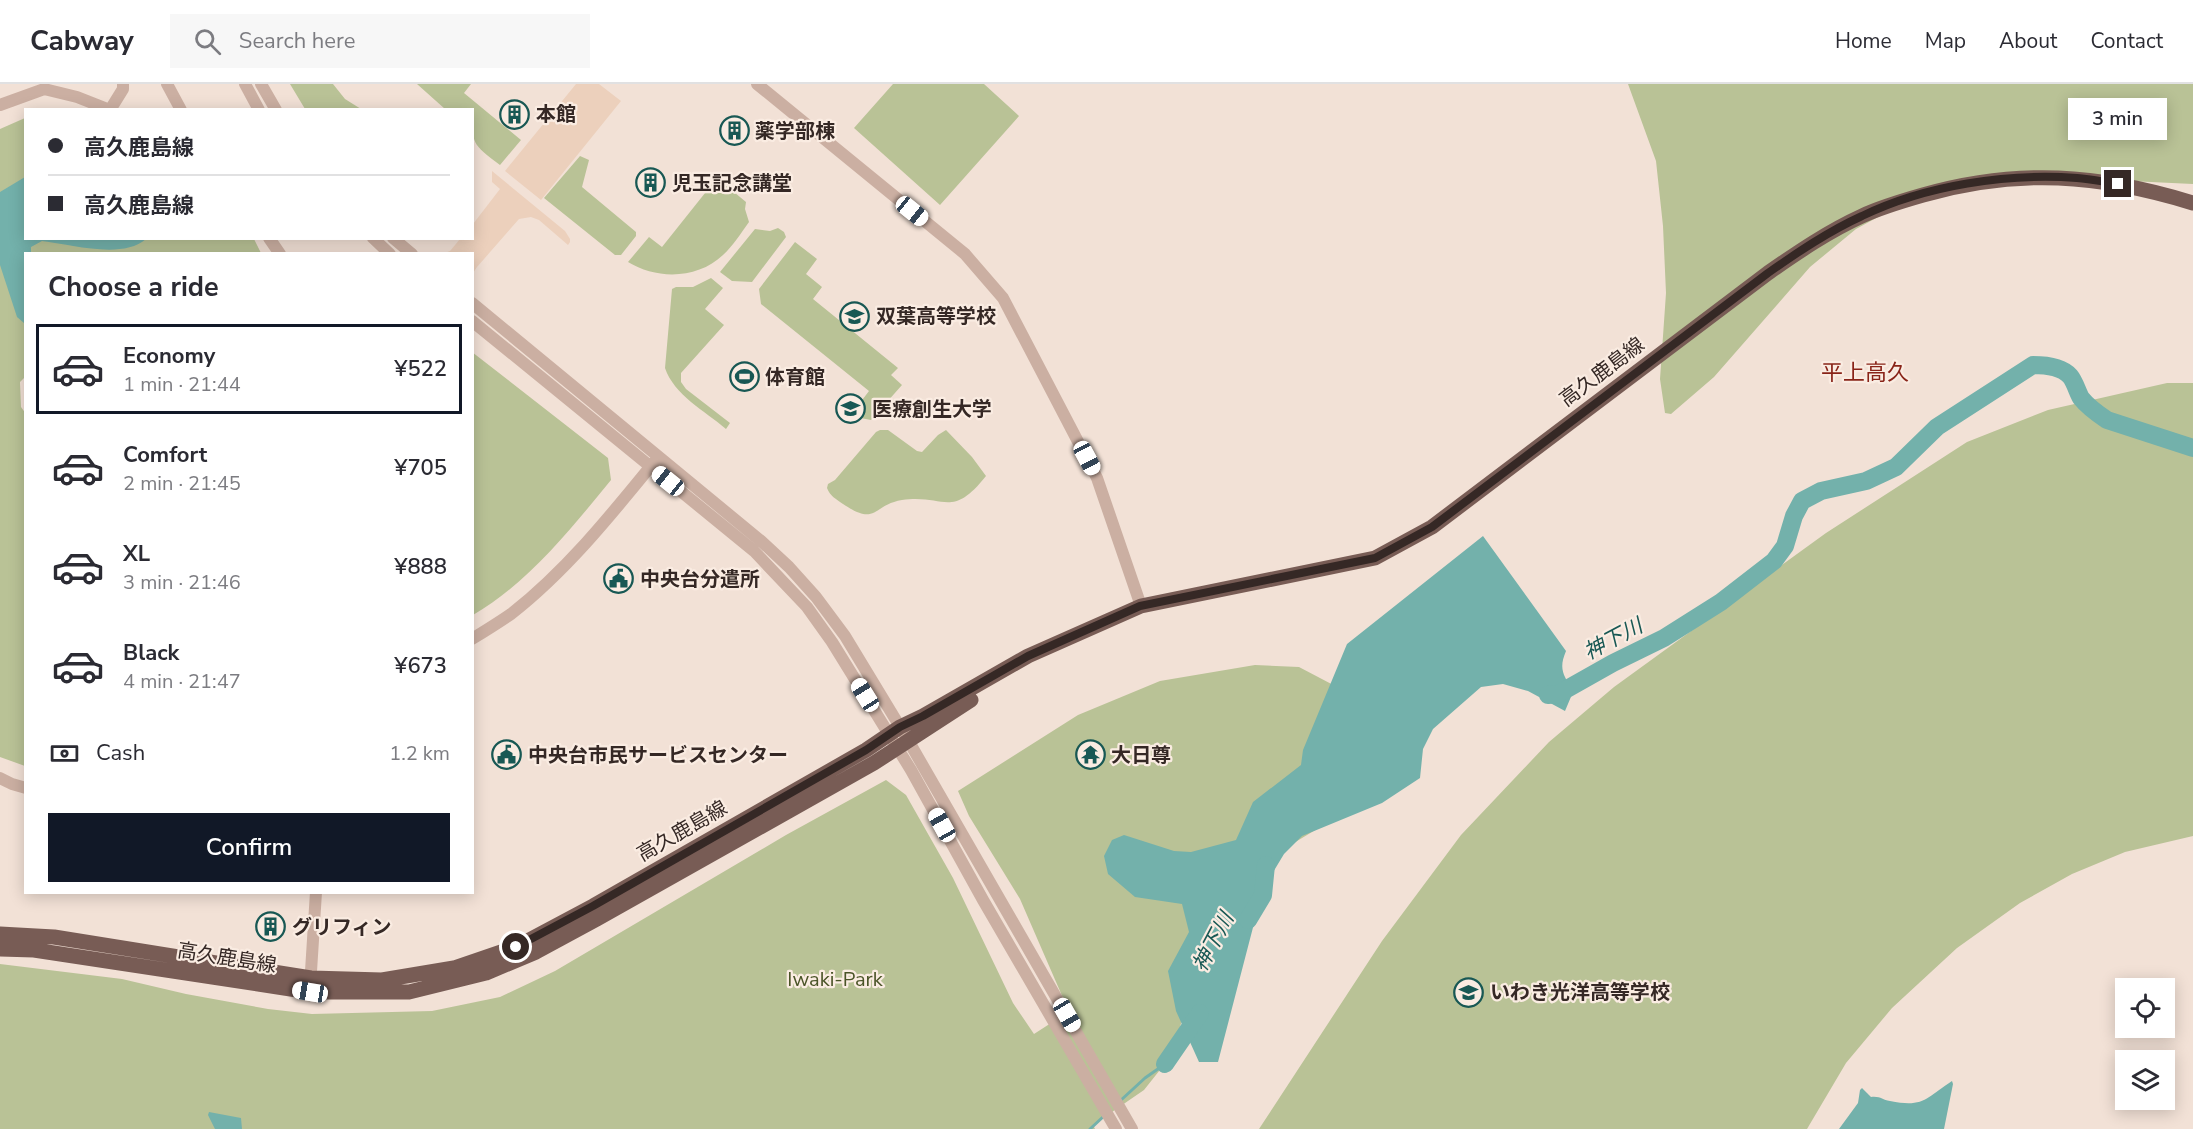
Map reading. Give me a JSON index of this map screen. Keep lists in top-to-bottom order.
{
  "streets": {
    "main road": ["高久鹿島線"]
  },
  "districts": ["平上高久"],
  "water": ["神下川"],
  "parks": ["Iwaki-Park"],
  "places": {
    "building": [
      "本館",
      "薬学部棟",
      "児玉記念講堂",
      "グリフィン"
    ],
    "school or university": ["双葉高等学校", "医療創生大学", "いわき光洋高等学校"],
    "sports": ["体育館"],
    "public building": ["中央台分遣所", "中央台市民サービスセンター"],
    "temple": ["大日尊"]
  },
  "page": {
    "header": "Cabway",
    "search": "Search here",
    "nav": [
      "Home",
      "Map",
      "About",
      "Contact"
    ],
    "bubble": "3 min",
    "banner": ["高久鹿島線", "高久鹿島線"],
    "heading": "Choose a ride",
    "list": [
      {
        "name": "Economy",
        "note": "1 min · 21:44",
        "value": "¥522"
      },
      {
        "name": "Comfort",
        "note": "2 min · 21:45",
        "value": "¥705"
      },
      {
        "name": "XL",
        "note": "3 min · 21:46",
        "value": "¥888"
      },
      {
        "name": "Black",
        "note": "4 min · 21:47",
        "value": "¥673"
      }
    ],
    "pay": ["Cash", "1.2 km"],
    "buttons": "Confirm"
  }
}
